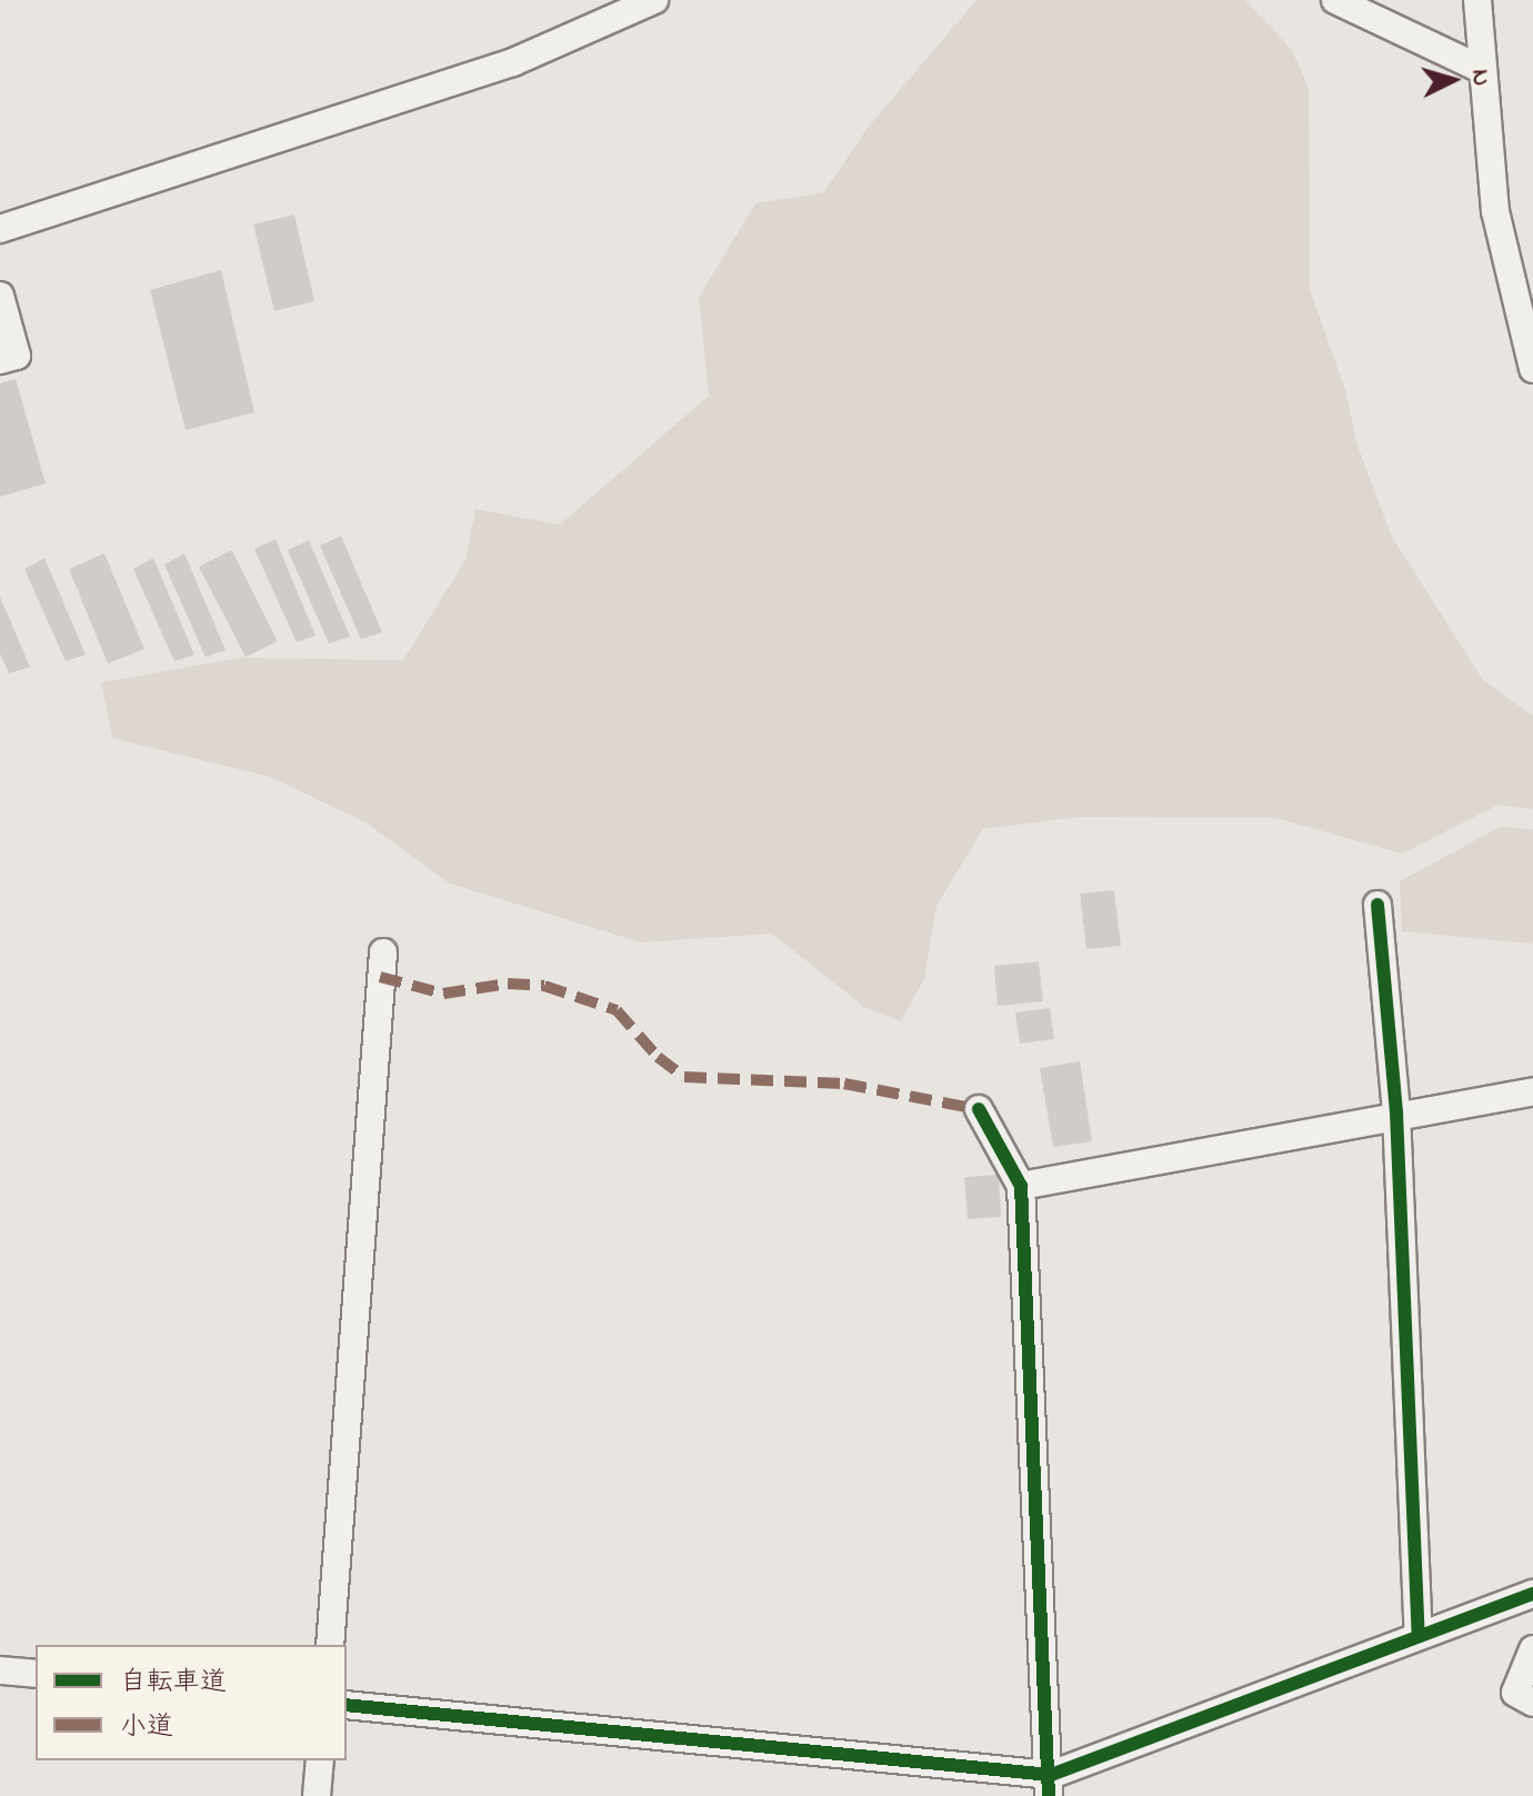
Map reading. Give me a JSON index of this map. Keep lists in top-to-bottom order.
{
  "legend": ["自転車道", "小道"],
  "north": "right"
}
